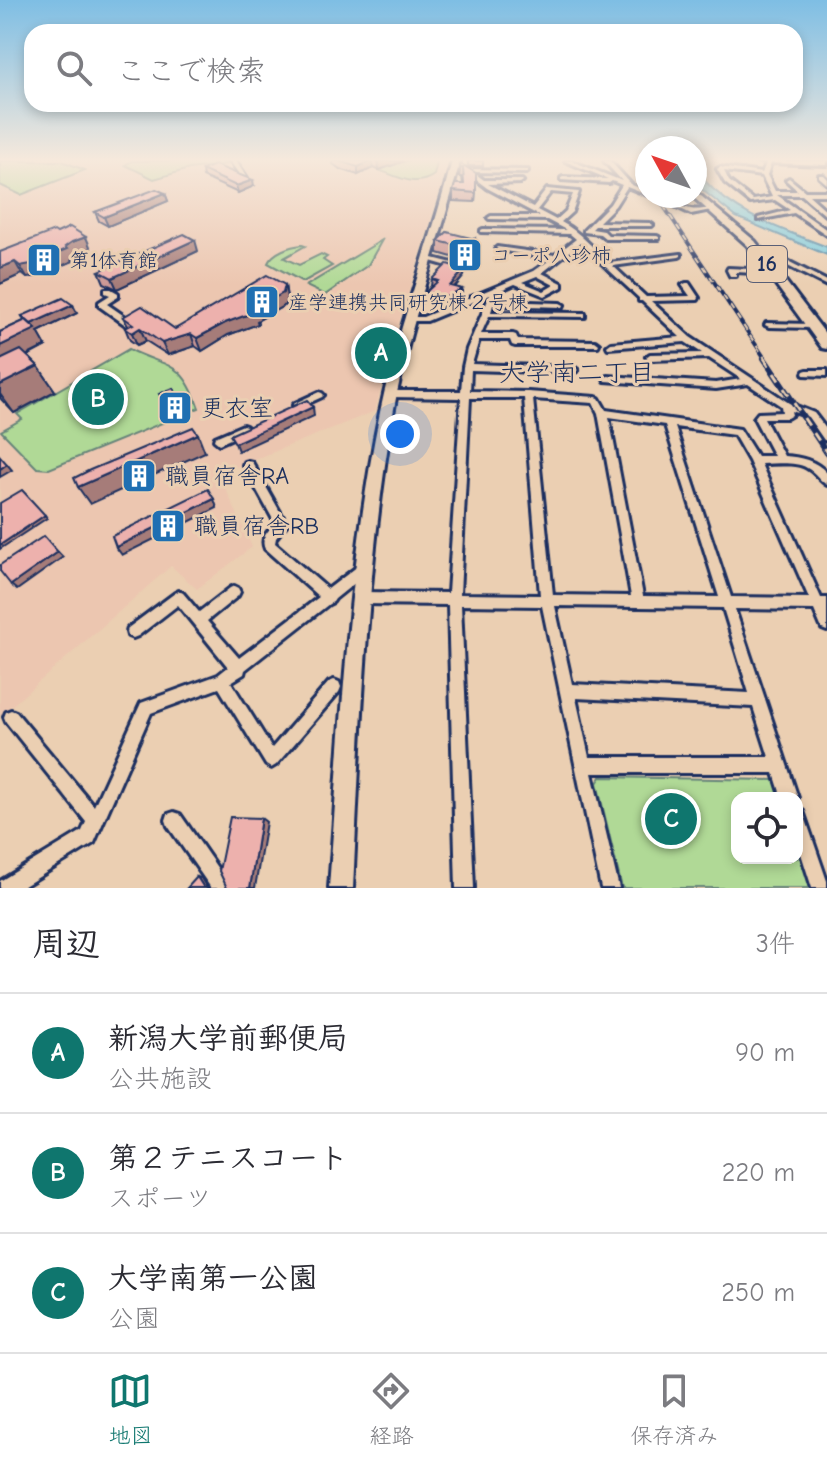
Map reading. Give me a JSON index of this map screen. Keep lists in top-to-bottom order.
{
  "streets": {
    "main road": ["16"]
  },
  "districts": ["大学南二丁目"],
  "places": {
    "building": [
      "コーポ八珍柿",
      "第1体育館",
      "産学連携共同研究棟２号棟",
      "更衣室",
      "職員宿舎RA",
      "職員宿舎RB"
    ]
  },
  "north": "top left",
  "page": {
    "search": "ここで検索",
    "pins": ["A", "B", "C"],
    "heading": ["周辺", "3件"],
    "list": [
      {
        "mark": "A",
        "name": "新潟大学前郵便局",
        "note": "公共施設",
        "value": "90 m"
      },
      {
        "mark": "B",
        "name": "第２テニスコート",
        "note": "スポーツ",
        "value": "220 m"
      },
      {
        "mark": "C",
        "name": "大学南第一公園",
        "note": "公園",
        "value": "250 m"
      }
    ],
    "nav": ["地図", "経路", "保存済み"]
  }
}
